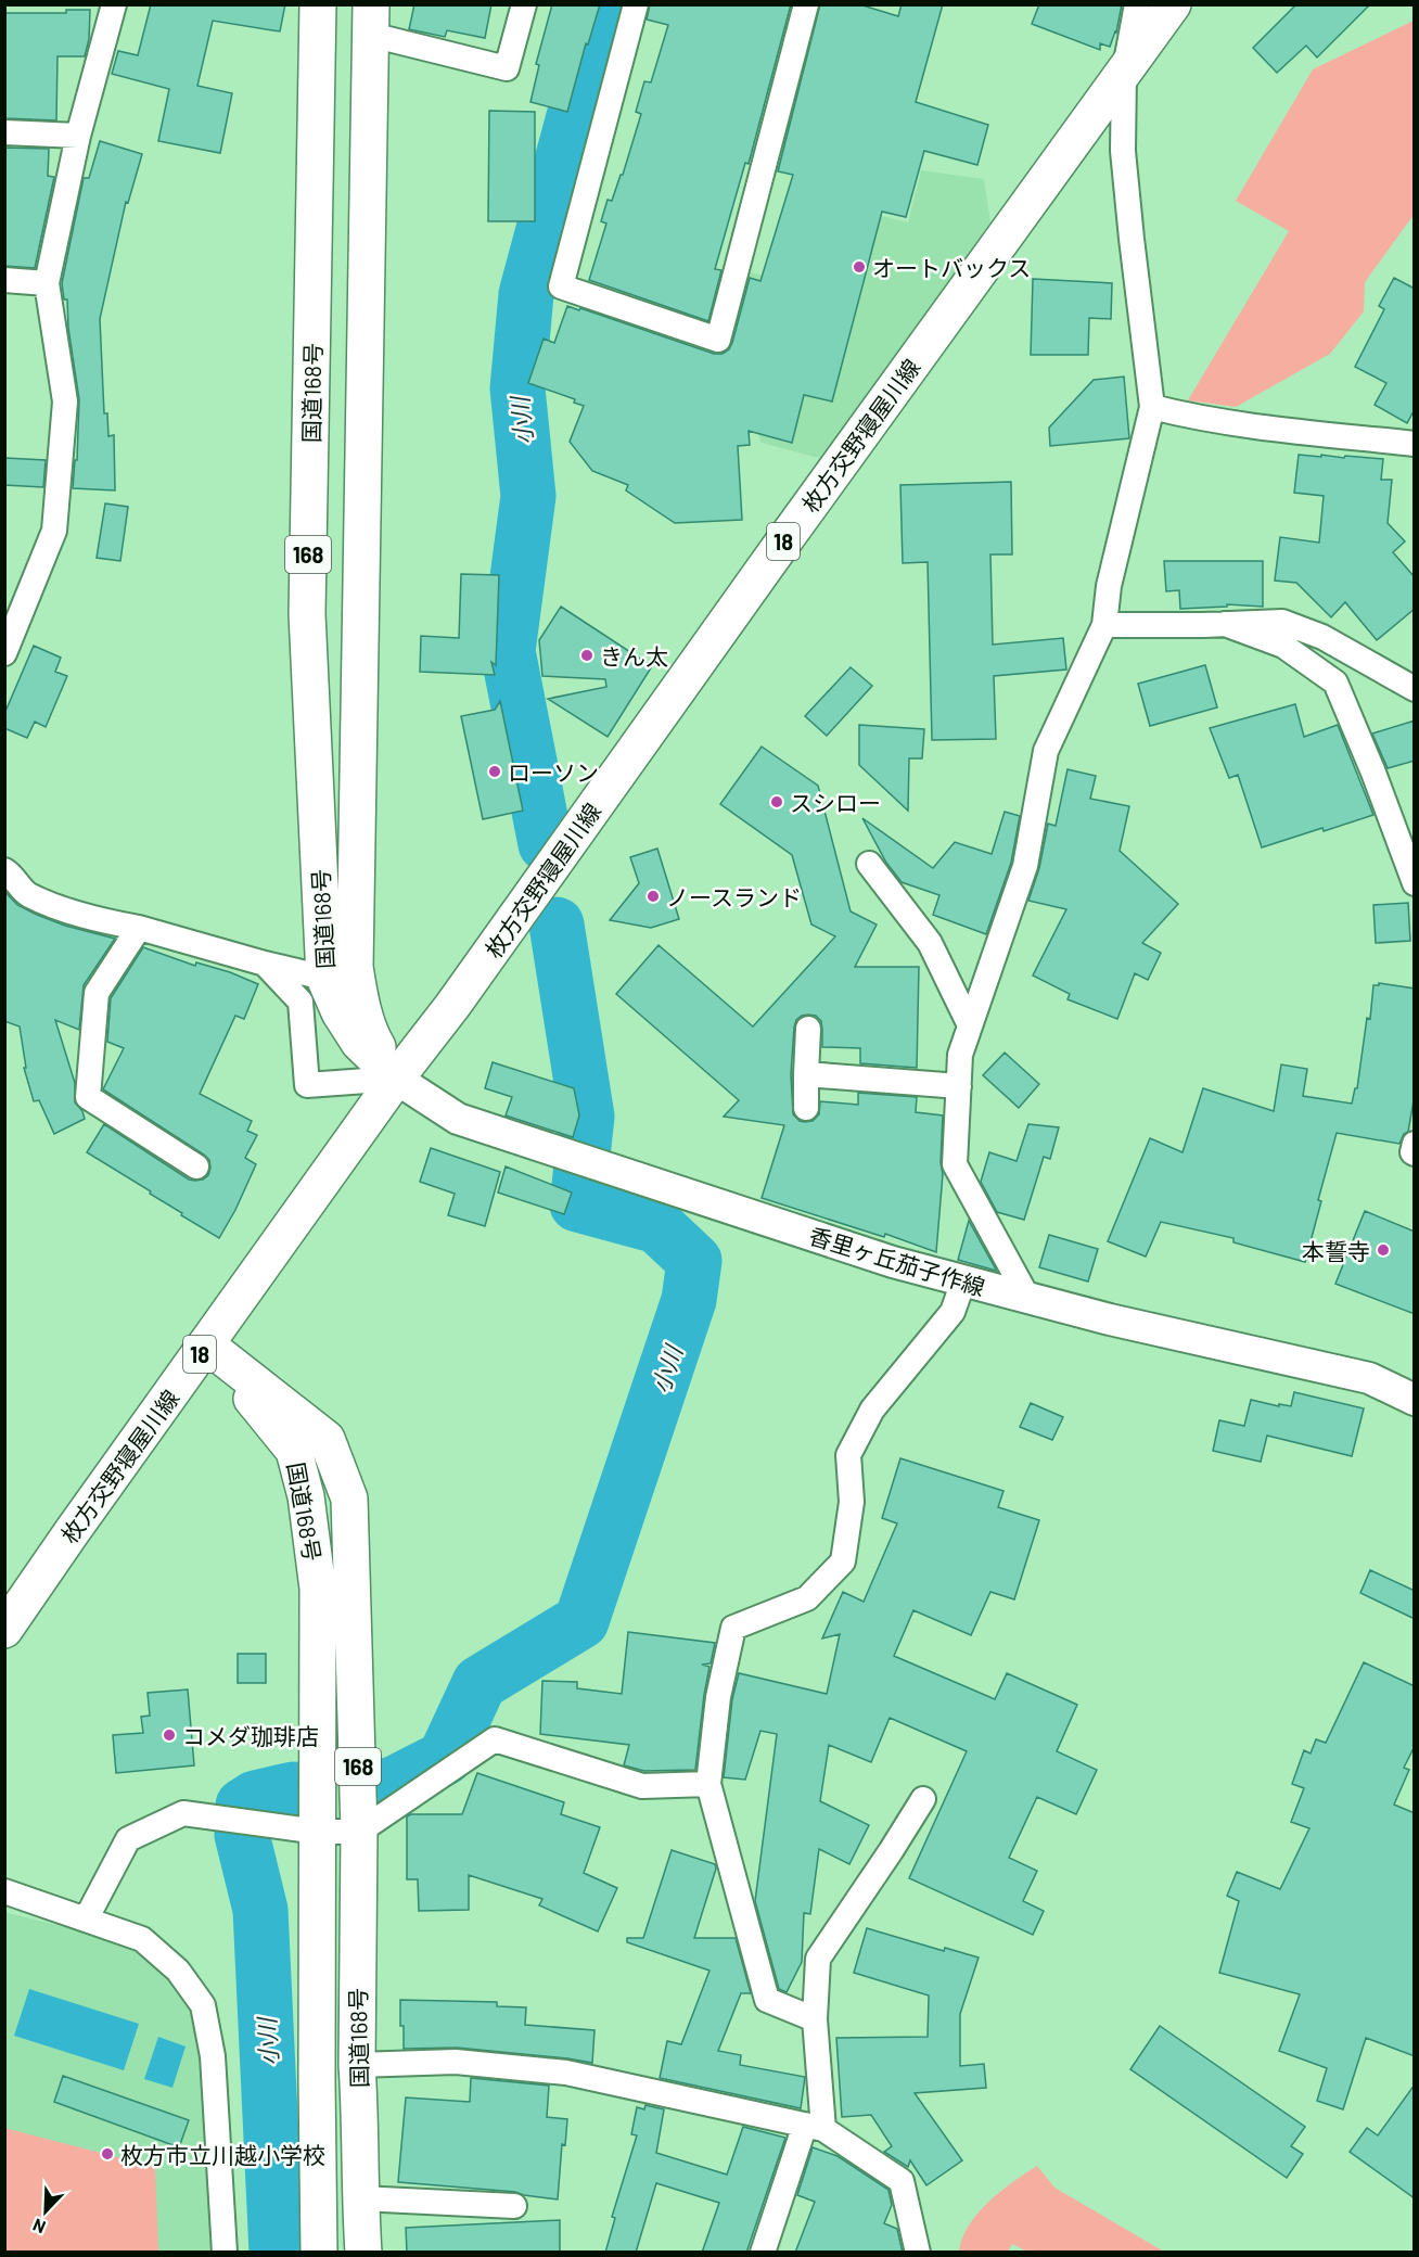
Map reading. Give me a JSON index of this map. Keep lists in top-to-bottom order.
{
  "streets": {
    "main road": [
      "国道168号",
      "枚方交野寝屋川線",
      "18",
      "168"
    ],
    "street": ["香里ヶ丘茄子作線"]
  },
  "crossings": [
    ["国道168号", "枚方交野寝屋川線"],
    ["国道168号", "香里ヶ丘茄子作線"],
    ["枚方交野寝屋川線", "香里ヶ丘茄子作線"]
  ],
  "water": ["小川"],
  "places": [
    "オートバックス",
    "きん太",
    "ローソン",
    "スシロー",
    "ノースランド",
    "本誓寺",
    "コメダ珈琲店",
    "枚方市立川越小学校"
  ],
  "north": "bottom left"
}
